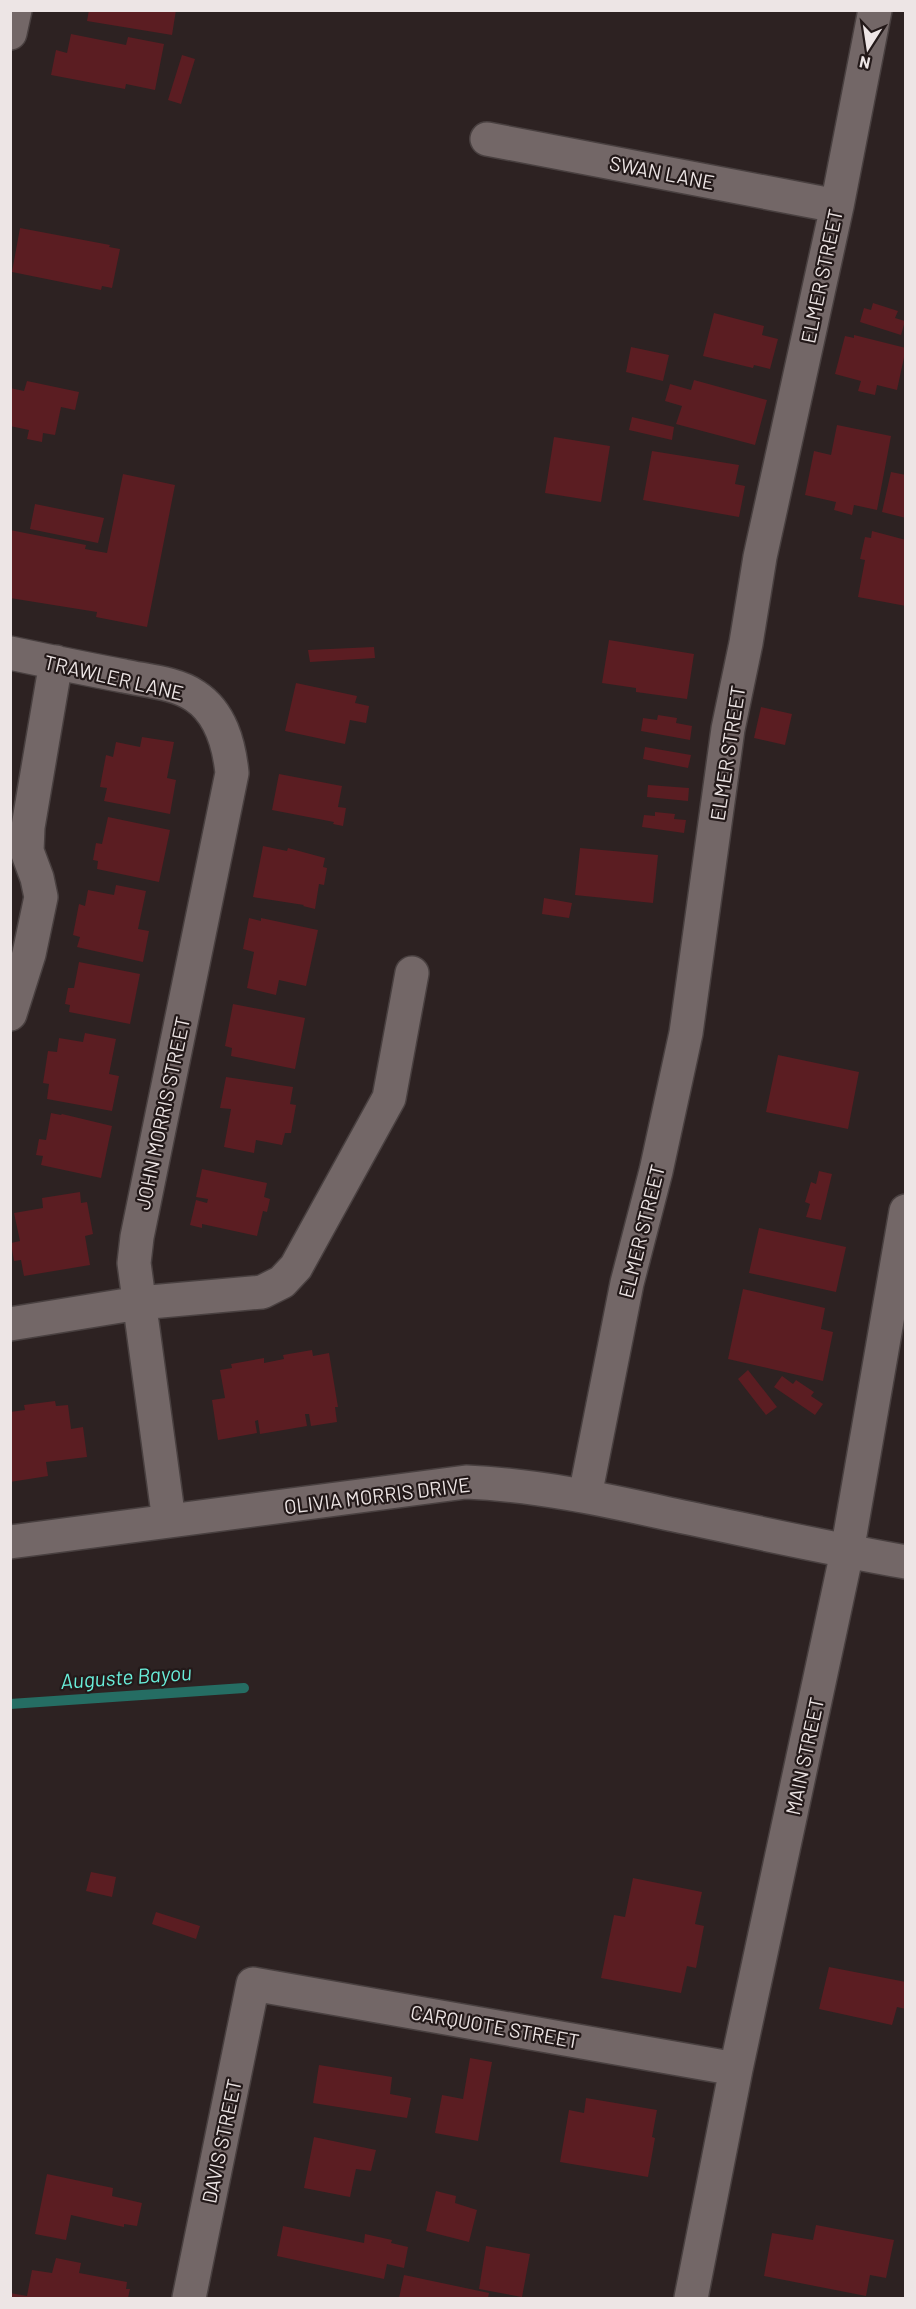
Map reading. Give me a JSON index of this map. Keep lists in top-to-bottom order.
{
  "streets": {
    "street": [
      "SWAN LANE",
      "ELMER STREET",
      "TRAWLER LANE",
      "JOHN MORRIS STREET",
      "OLIVIA MORRIS DRIVE",
      "MAIN STREET",
      "CARQUOTE STREET",
      "DAVIS STREET"
    ]
  },
  "crossings": [
    ["SWAN LANE", "ELMER STREET"],
    ["ELMER STREET", "OLIVIA MORRIS DRIVE"],
    ["TRAWLER LANE", "JOHN MORRIS STREET"],
    ["JOHN MORRIS STREET", "OLIVIA MORRIS DRIVE"],
    ["OLIVIA MORRIS DRIVE", "MAIN STREET"],
    ["MAIN STREET", "CARQUOTE STREET"],
    ["CARQUOTE STREET", "DAVIS STREET"]
  ],
  "water": ["Auguste Bayou"],
  "north": "bottom"
}
